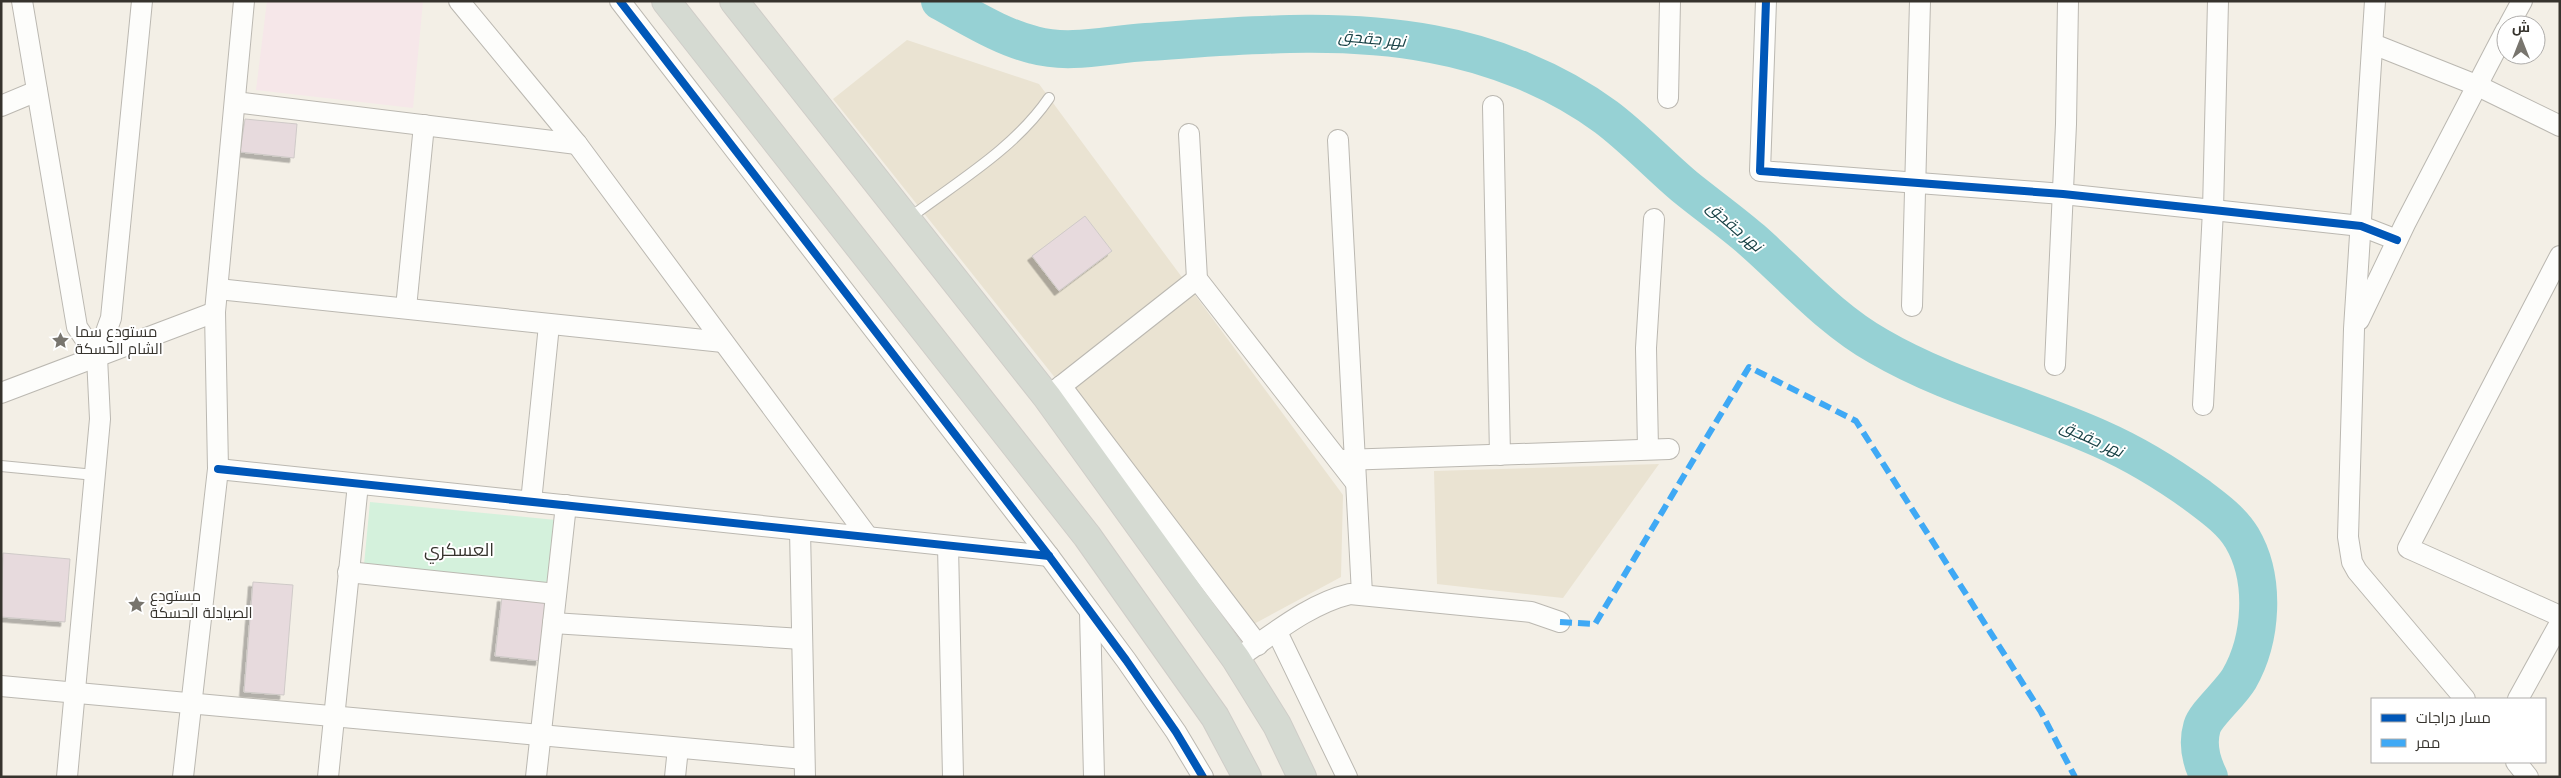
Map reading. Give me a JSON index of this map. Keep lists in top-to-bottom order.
{
  "districts": ["العسكري"],
  "water": ["نهر جقجق"],
  "places": {
    "place": ["مستودع سما الشام الحسكة", "مستودع الصيادلة الحسكة"]
  },
  "legend": ["مسار دراجات", "ممر"],
  "north": "top"
}
